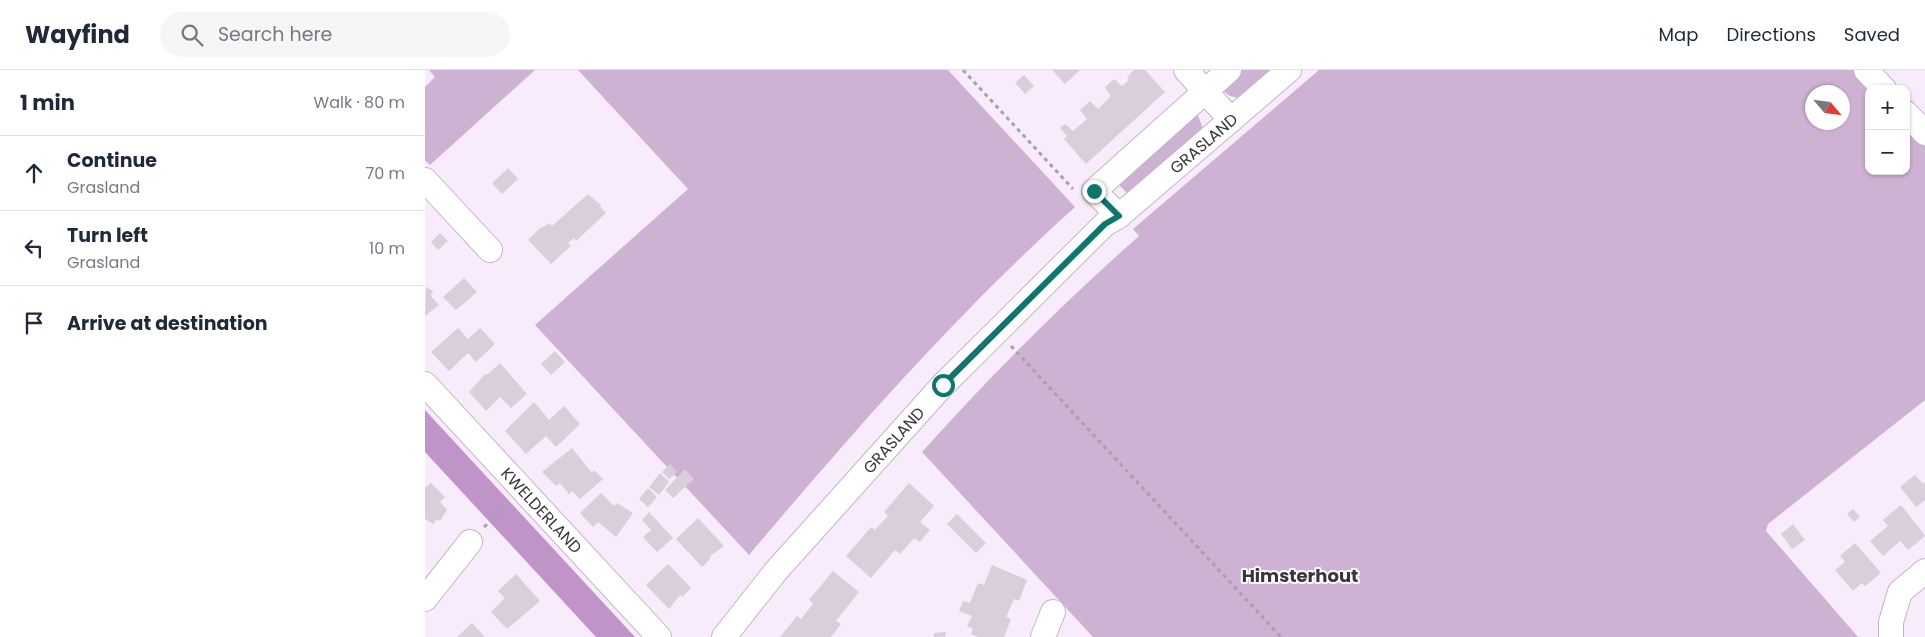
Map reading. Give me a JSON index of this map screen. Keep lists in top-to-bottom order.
{
  "streets": {
    "street": ["GRASLAND", "KWELDERLAND"]
  },
  "districts": ["Himsterhout"],
  "north": "bottom right",
  "page": {
    "header": "Wayfind",
    "search": "Search here",
    "nav": ["Map", "Directions", "Saved"],
    "heading": ["1 min", "Walk · 80 m"],
    "map_buttons": ["+", "−"],
    "list": [
      ["Continue", "Grasland", "70 m"],
      ["Turn left", "Grasland", "10 m"],
      "Arrive at destination"
    ]
  }
}
